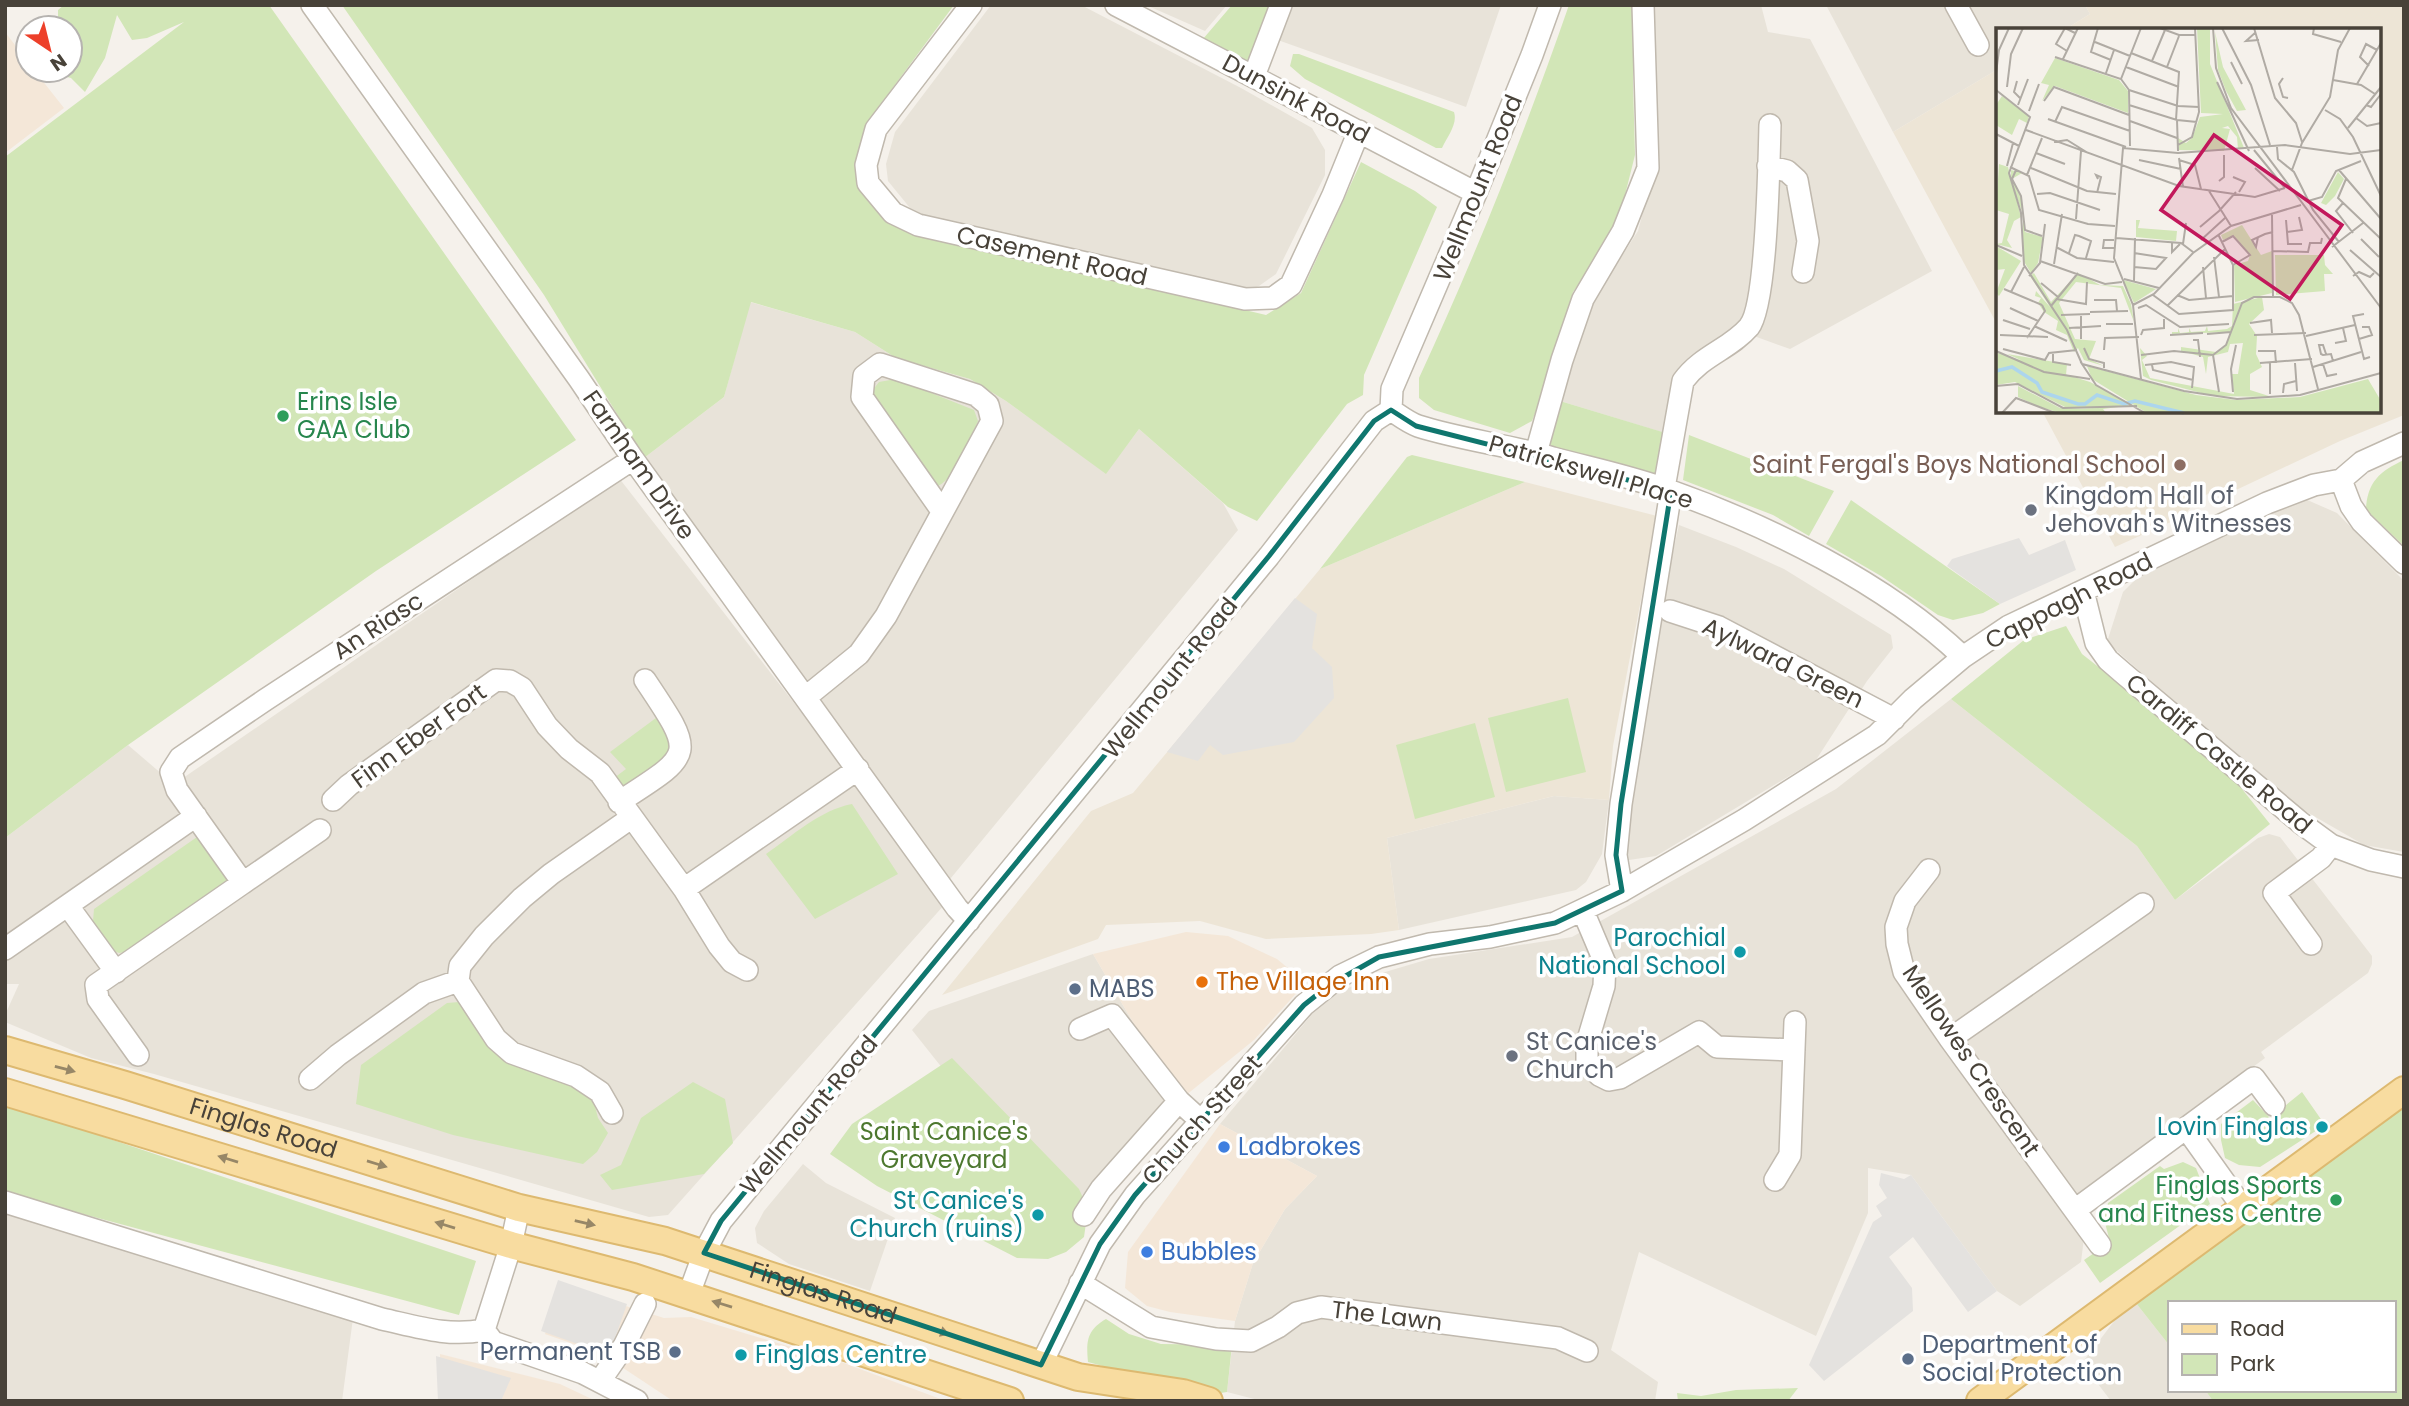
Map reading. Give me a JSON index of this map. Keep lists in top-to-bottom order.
{
  "streets": {
    "main road": ["Finglas Road"],
    "street": [
      "Dunsink Road",
      "Wellmount Road",
      "Casement Road",
      "Farnham Drive",
      "Patrickswell Place",
      "Cappagh Road",
      "An Riasc",
      "Aylward Green",
      "Finn Eber Fort",
      "Cardiff Castle Road",
      "Mellowes Crescent",
      "Church Street",
      "The Lawn"
    ]
  },
  "crossings": [
    ["Dunsink Road", "Wellmount Road"],
    ["Dunsink Road", "Casement Road"],
    ["Wellmount Road", "Farnham Drive"],
    ["Wellmount Road", "Patrickswell Place"],
    ["Wellmount Road", "Finglas Road"],
    ["Farnham Drive", "An Riasc"],
    ["Patrickswell Place", "Cappagh Road"],
    ["Cappagh Road", "Aylward Green"],
    ["Cappagh Road", "Cardiff Castle Road"],
    ["Cappagh Road", "Church Street"],
    ["Church Street", "Finglas Road"],
    ["Church Street", "The Lawn"]
  ],
  "parks": ["Saint Canice's Graveyard"],
  "places": [
    "Erins Isle GAA Club",
    "Saint Fergal's Boys National School",
    "Kingdom Hall of Jehovah's Witnesses",
    "Parochial National School",
    "The Village Inn",
    "MABS",
    "St Canice's Church",
    "Lovin Finglas",
    "Ladbrokes",
    "Finglas Sports and Fitness Centre",
    "St Canice's Church (ruins)",
    "Bubbles",
    "Permanent TSB",
    "Finglas Centre",
    "Department of Social Protection"
  ],
  "legend": ["Road", "Park"],
  "north": "bottom right"
}
